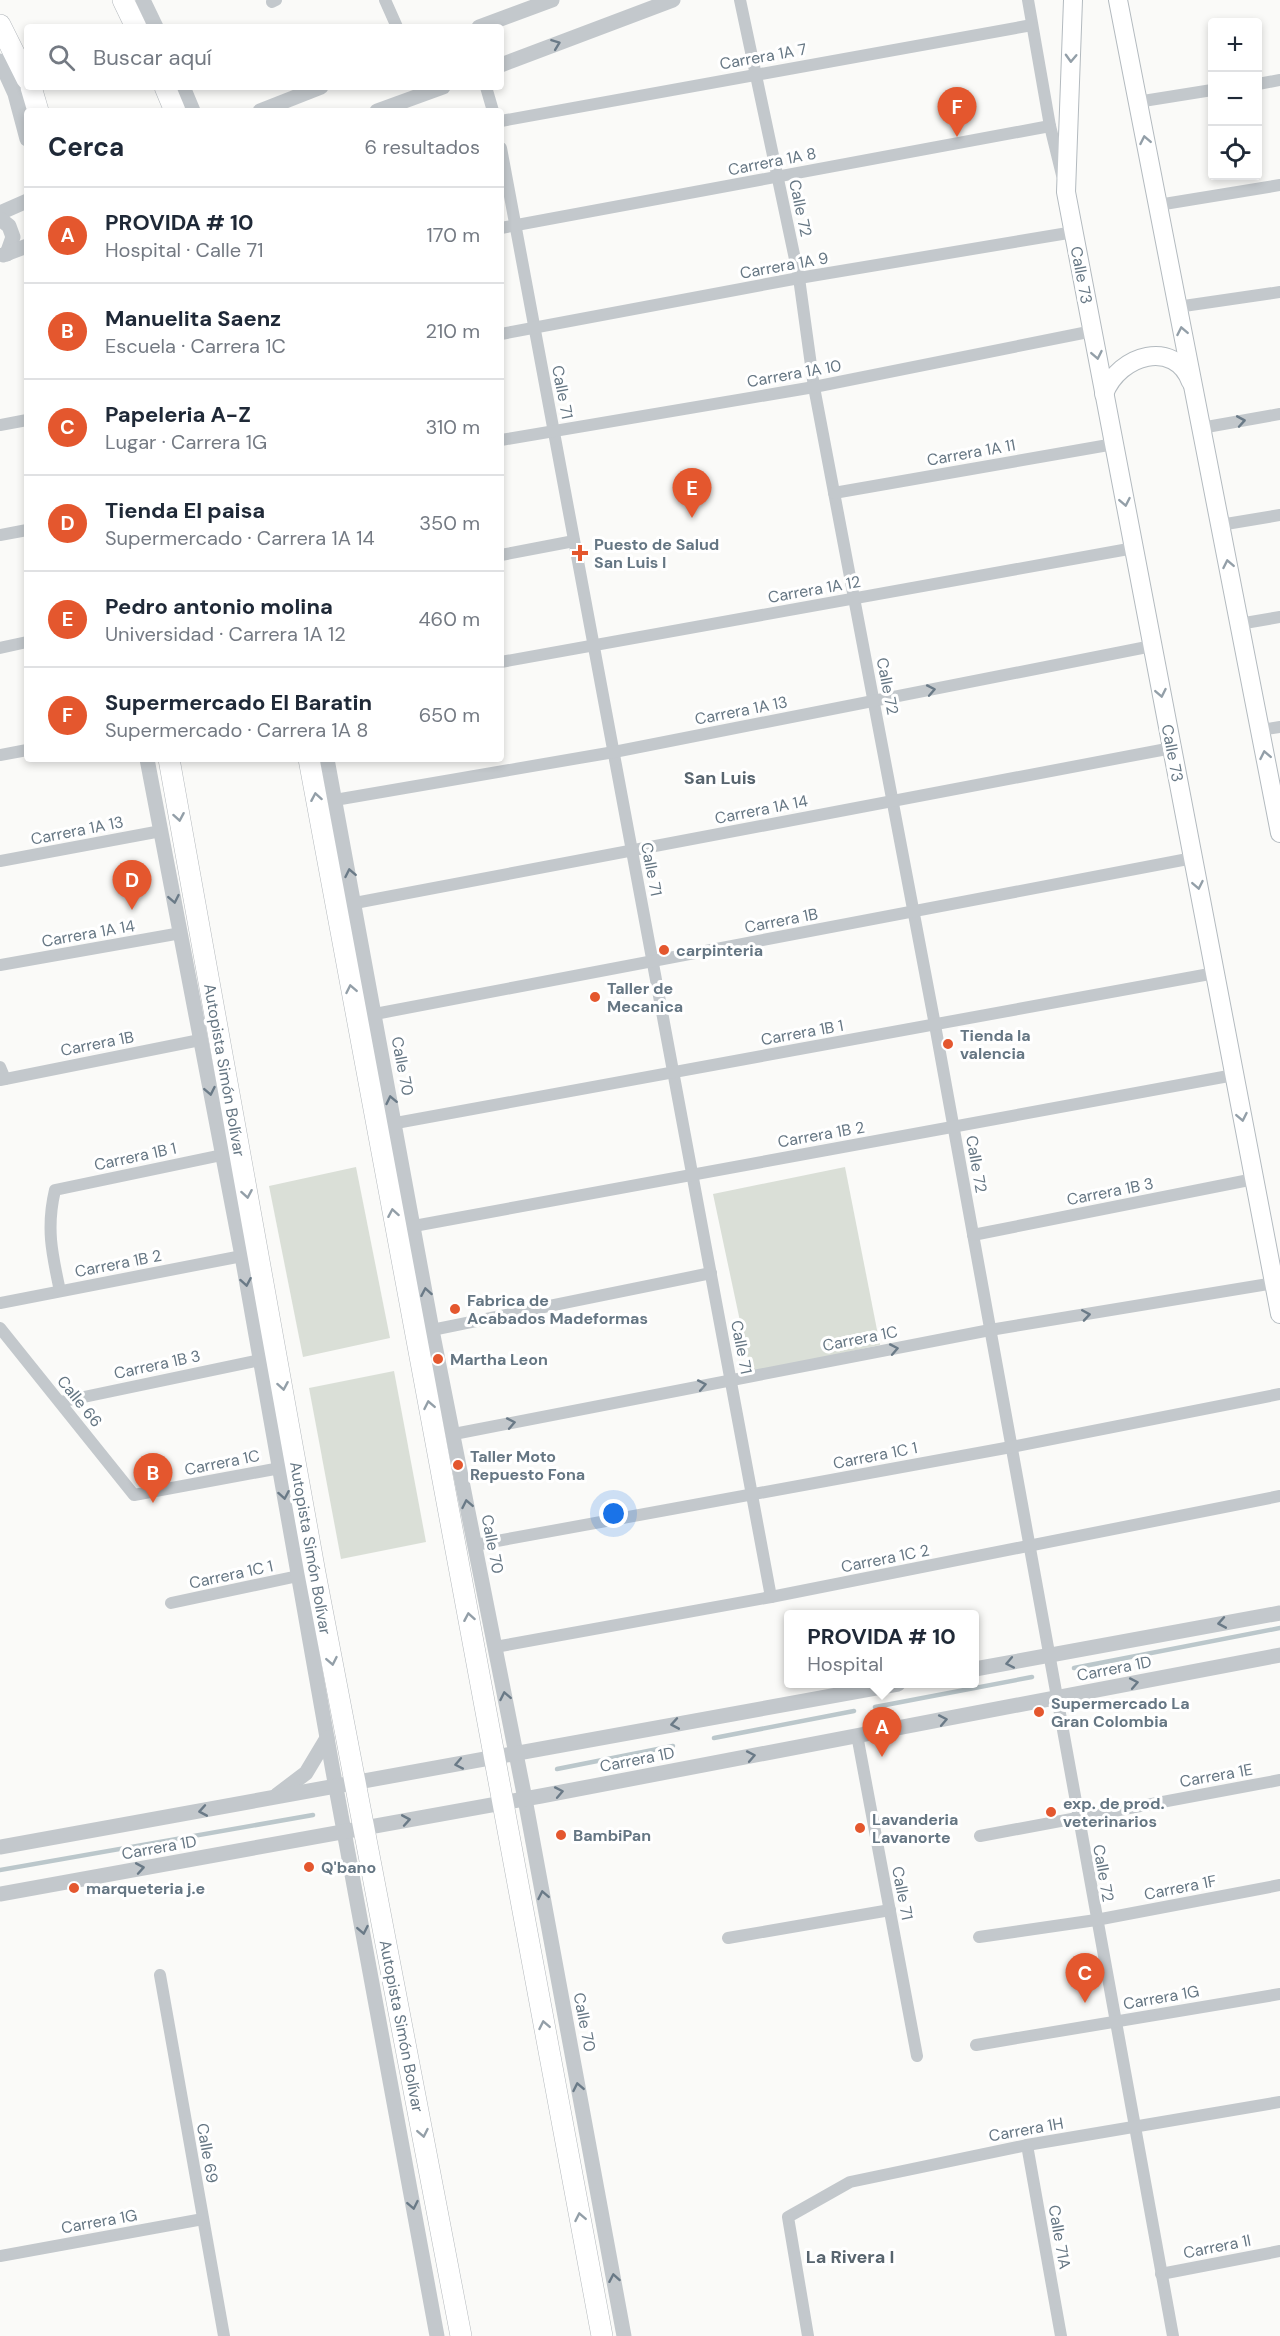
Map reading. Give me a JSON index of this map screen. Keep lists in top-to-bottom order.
{
  "streets": {
    "highway": ["Autopista Simón Bolívar"],
    "main road": ["Calle 73"],
    "street": [
      "Carrera 1A 7",
      "Carrera 1A 8",
      "Calle 72",
      "Carrera 1A 9",
      "Carrera 1A 10",
      "Calle 71",
      "Carrera 1A 11",
      "Carrera 1A 12",
      "Carrera 1A 13",
      "Carrera 1A 14",
      "Carrera 1B",
      "Carrera 1B 1",
      "Calle 70",
      "Carrera 1B 2",
      "Carrera 1B 3",
      "Carrera 1C",
      "Calle 66",
      "Carrera 1C 1",
      "Carrera 1C 2",
      "Carrera 1D",
      "Carrera 1E",
      "Carrera 1F",
      "Carrera 1G",
      "Carrera 1H",
      "Calle 69",
      "Calle 71A",
      "Carrera 1I"
    ]
  },
  "crossings": [
    ["Carrera 1A 7", "Calle 72"],
    ["Carrera 1A 7", "Calle 73"],
    ["Carrera 1A 8", "Calle 72"],
    ["Carrera 1A 8", "Calle 73"],
    ["Carrera 1A 8", "Calle 71"],
    ["Calle 72", "Carrera 1A 9"],
    ["Calle 72", "Carrera 1A 10"],
    ["Calle 72", "Carrera 1A 11"],
    ["Calle 72", "Carrera 1A 12"],
    ["Calle 72", "Carrera 1A 13"],
    ["Calle 72", "Carrera 1A 14"],
    ["Calle 72", "Carrera 1B"],
    ["Calle 72", "Carrera 1B 1"],
    ["Calle 72", "Carrera 1B 2"],
    ["Calle 72", "Carrera 1B 3"],
    ["Calle 72", "Carrera 1C"],
    ["Calle 72", "Carrera 1C 1"],
    ["Calle 72", "Carrera 1C 2"],
    ["Calle 72", "Carrera 1D"],
    ["Calle 72", "Carrera 1E"],
    ["Calle 72", "Carrera 1F"],
    ["Calle 72", "Carrera 1G"],
    ["Calle 72", "Carrera 1H"],
    ["Calle 72", "Carrera 1I"],
    ["Carrera 1A 9", "Calle 73"],
    ["Carrera 1A 9", "Calle 71"],
    ["Calle 73", "Carrera 1A 10"],
    ["Calle 73", "Carrera 1A 11"],
    ["Calle 73", "Carrera 1A 12"],
    ["Calle 73", "Carrera 1A 13"],
    ["Calle 73", "Carrera 1A 14"],
    ["Calle 73", "Carrera 1B"],
    ["Calle 73", "Carrera 1B 1"],
    ["Calle 73", "Carrera 1B 2"],
    ["Calle 73", "Carrera 1B 3"],
    ["Calle 73", "Carrera 1C"],
    ["Carrera 1A 10", "Calle 71"],
    ["Calle 71", "Carrera 1A 12"],
    ["Calle 71", "Carrera 1A 13"],
    ["Calle 71", "Carrera 1A 14"],
    ["Calle 71", "Carrera 1B"],
    ["Calle 71", "Carrera 1B 1"],
    ["Calle 71", "Carrera 1B 2"],
    ["Calle 71", "Carrera 1C"],
    ["Calle 71", "Carrera 1C 1"],
    ["Calle 71", "Carrera 1C 2"],
    ["Calle 71", "Carrera 1D"],
    ["Carrera 1A 13", "Calle 70"],
    ["Carrera 1A 14", "Calle 70"],
    ["Carrera 1B", "Calle 70"],
    ["Carrera 1B 1", "Calle 70"],
    ["Carrera 1B 1", "Carrera 1B 2"],
    ["Calle 70", "Carrera 1B 2"],
    ["Calle 70", "Carrera 1C"],
    ["Calle 70", "Carrera 1C 1"],
    ["Calle 70", "Carrera 1C 2"],
    ["Calle 70", "Carrera 1D"],
    ["Autopista Simón Bolívar", "Carrera 1C"],
    ["Autopista Simón Bolívar", "Carrera 1D"],
    ["Carrera 1B 3", "Calle 66"],
    ["Carrera 1C", "Calle 66"],
    ["Carrera 1G", "Calle 69"],
    ["Carrera 1H", "Calle 71A"]
  ],
  "one_way": ["Calle 73", "Calle 70"],
  "districts": ["San Luis", "La Rivera I"],
  "places": {
    "health": ["Puesto de Salud San Luis I"],
    "other": [
      "carpinteria",
      "Taller de Mecanica",
      "Tienda la valencia",
      "Fabrica de Acabados Madeformas",
      "Martha Leon",
      "Taller Moto Repuesto Fona",
      "Supermercado La Gran Colombia",
      "exp. de prod. veterinarios",
      "Lavanderia Lavanorte",
      "BambiPan",
      "Q'bano",
      "marqueteria j.e"
    ]
  },
  "page": {
    "map_buttons": ["+", "−"],
    "search": "Buscar aquí",
    "pins": [
      "F",
      "E",
      "D",
      "B",
      "A",
      "C"
    ],
    "heading": ["Cerca", "6 resultados"],
    "list": [
      {
        "mark": "A",
        "name": "PROVIDA # 10",
        "note": "Hospital · Calle 71",
        "value": "170 m"
      },
      {
        "mark": "B",
        "name": "Manuelita Saenz",
        "note": "Escuela · Carrera 1C",
        "value": "210 m"
      },
      {
        "mark": "C",
        "name": "Papeleria A-Z",
        "note": "Lugar · Carrera 1G",
        "value": "310 m"
      },
      {
        "mark": "D",
        "name": "Tienda El paisa",
        "note": "Supermercado · Carrera 1A 14",
        "value": "350 m"
      },
      {
        "mark": "E",
        "name": "Pedro antonio molina",
        "note": "Universidad · Carrera 1A 12",
        "value": "460 m"
      },
      {
        "mark": "F",
        "name": "Supermercado El Baratin",
        "note": "Supermercado · Carrera 1A 8",
        "value": "650 m"
      }
    ],
    "popup": ["PROVIDA # 10", "Hospital"]
  }
}
